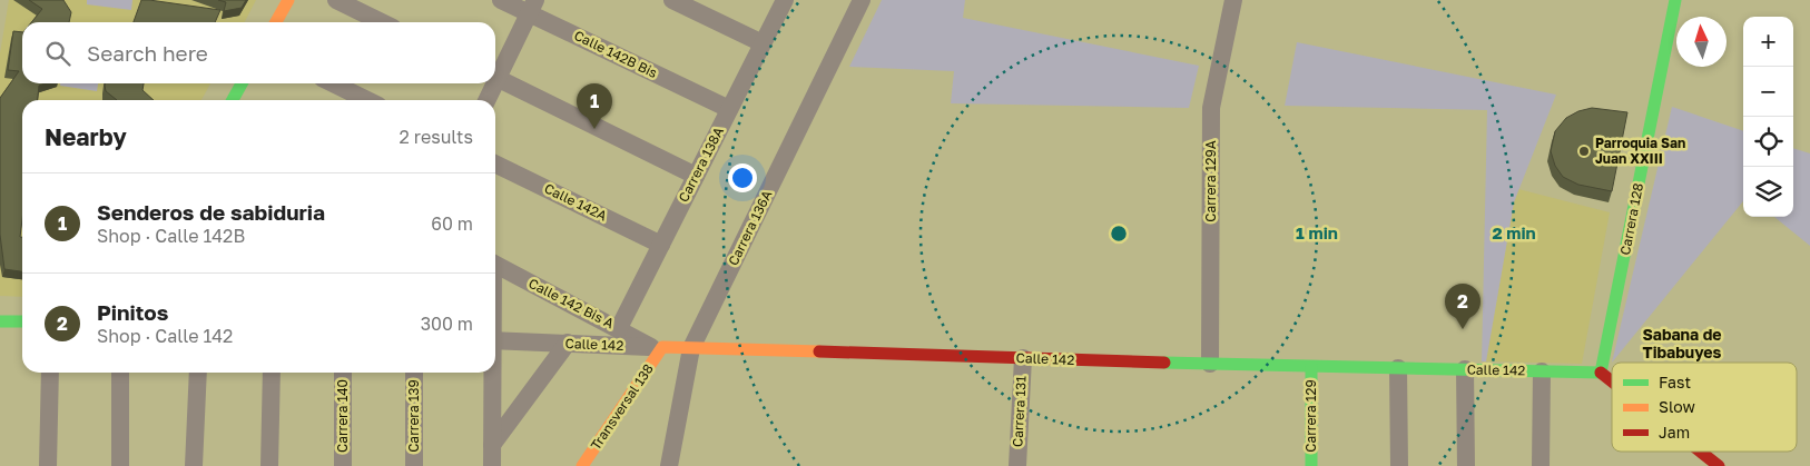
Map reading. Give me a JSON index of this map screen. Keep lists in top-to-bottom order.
{
  "streets": {
    "street": [
      "Calle 142B Bis",
      "Carrera 138A",
      "Carrera 129A",
      "Calle 142A",
      "Carrera 128",
      "Carrera 136A",
      "Calle 142 Bis A",
      "Calle 142",
      "Transversal 138",
      "Carrera 131",
      "Carrera 140",
      "Carrera 139",
      "Carrera 129"
    ]
  },
  "crossings": [
    ["Calle 142B Bis", "Carrera 138A"],
    ["Carrera 138A", "Calle 142A"],
    ["Carrera 138A", "Calle 142 Bis A"],
    ["Carrera 129A", "Calle 142"],
    ["Carrera 128", "Calle 142"],
    ["Carrera 136A", "Calle 142"],
    ["Calle 142 Bis A", "Calle 142"],
    ["Calle 142 Bis A", "Transversal 138"],
    ["Calle 142", "Transversal 138"],
    ["Calle 142", "Carrera 131"],
    ["Calle 142", "Carrera 129"]
  ],
  "districts": ["Sabana de Tibabuyes"],
  "places": ["Parroquia San Juan XXIII"],
  "legend": ["Fast", "Slow", "Jam"],
  "north": "top",
  "page": {
    "map_buttons": ["+", "−"],
    "search": "Search here",
    "pins": ["1", "2"],
    "heading": ["Nearby", "2 results"],
    "list": [
      {
        "mark": "1",
        "name": "Senderos de sabiduria",
        "note": "Shop · Calle 142B",
        "value": "60 m"
      },
      {
        "mark": "2",
        "name": "Pinitos",
        "note": "Shop · Calle 142",
        "value": "300 m"
      }
    ]
  },
  "rings": ["1 min", "2 min"]
}
